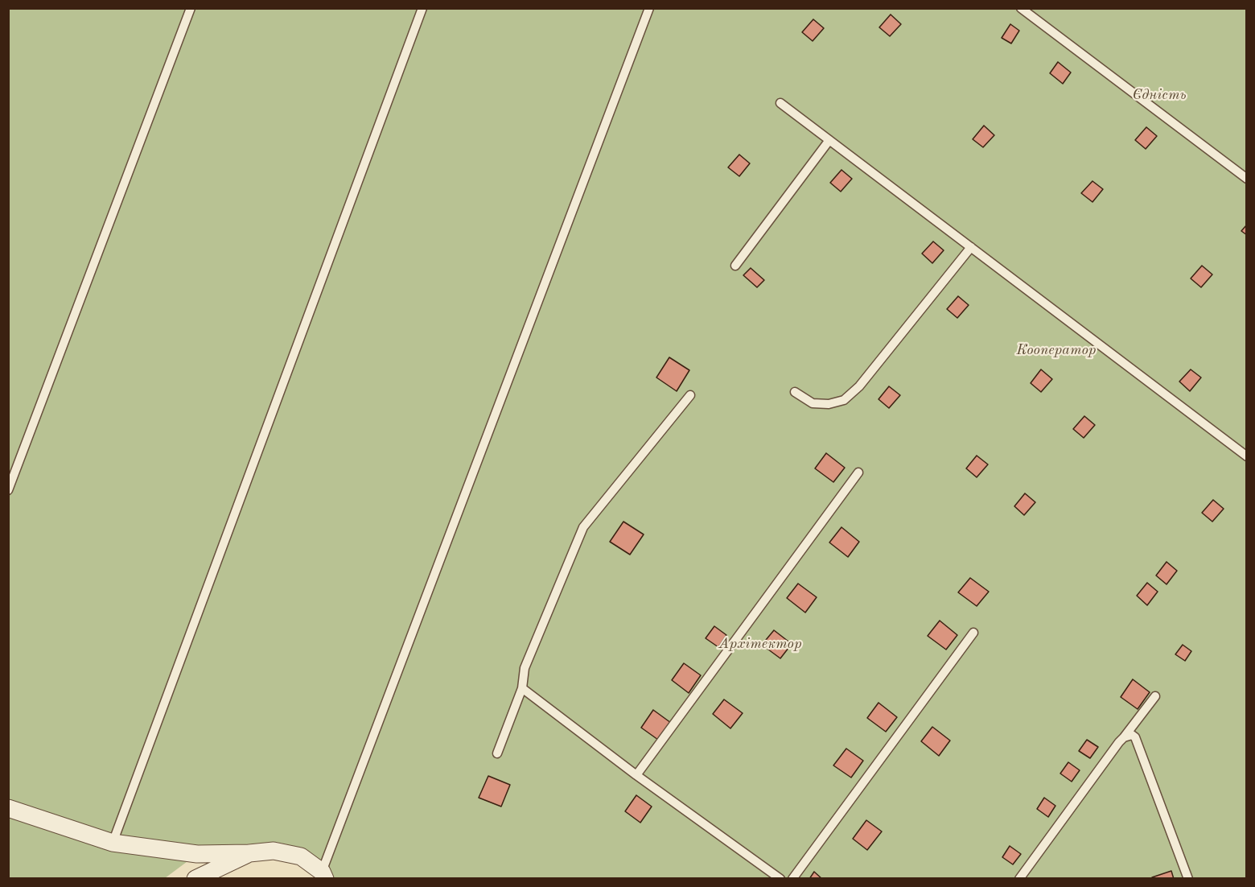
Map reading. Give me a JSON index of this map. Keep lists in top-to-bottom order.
{
  "parks": ["Єдність", "Кооператор", "Архітектор"]
}
